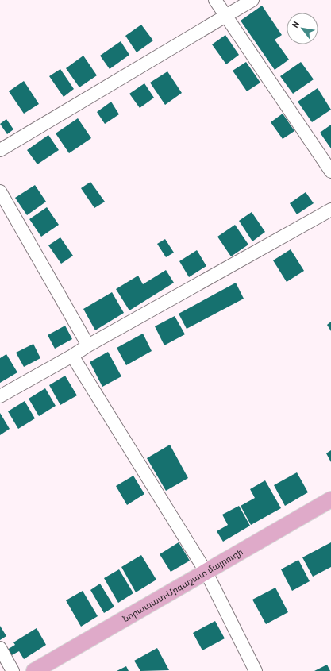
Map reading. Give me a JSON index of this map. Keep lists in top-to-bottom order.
{
  "streets": {
    "main road": ["Նորապատ-Մրգաշատ մայրուղի"]
  },
  "north": "top left"
}
